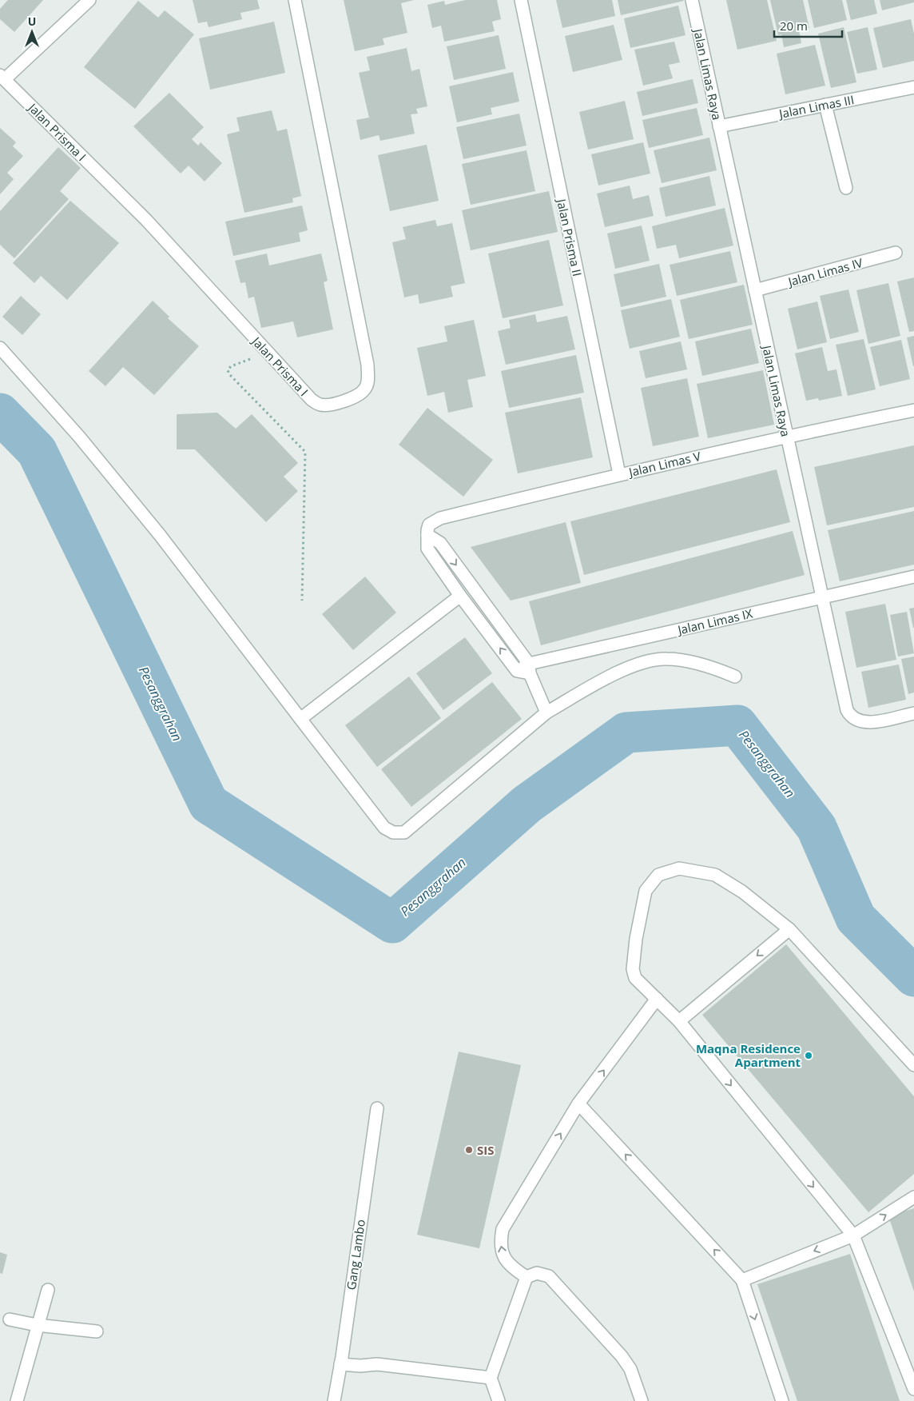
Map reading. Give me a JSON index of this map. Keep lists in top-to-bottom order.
{
  "streets": {
    "street": [
      "Jalan Limas Raya",
      "Jalan Limas III",
      "Jalan Prisma I",
      "Jalan Prisma II",
      "Jalan Limas IV",
      "Jalan Limas V",
      "Jalan Limas IX",
      "Gang Lambo"
    ]
  },
  "crossings": [
    ["Jalan Limas Raya", "Jalan Limas III"],
    ["Jalan Limas Raya", "Jalan Limas IV"],
    ["Jalan Limas Raya", "Jalan Limas V"],
    ["Jalan Limas Raya", "Jalan Limas IX"],
    ["Jalan Prisma II", "Jalan Limas V"]
  ],
  "water": ["Pesanggrahan"],
  "places": ["Maqna Residence Apartment", "SIS"],
  "scale_bar": "20 m",
  "north": "top"
}
